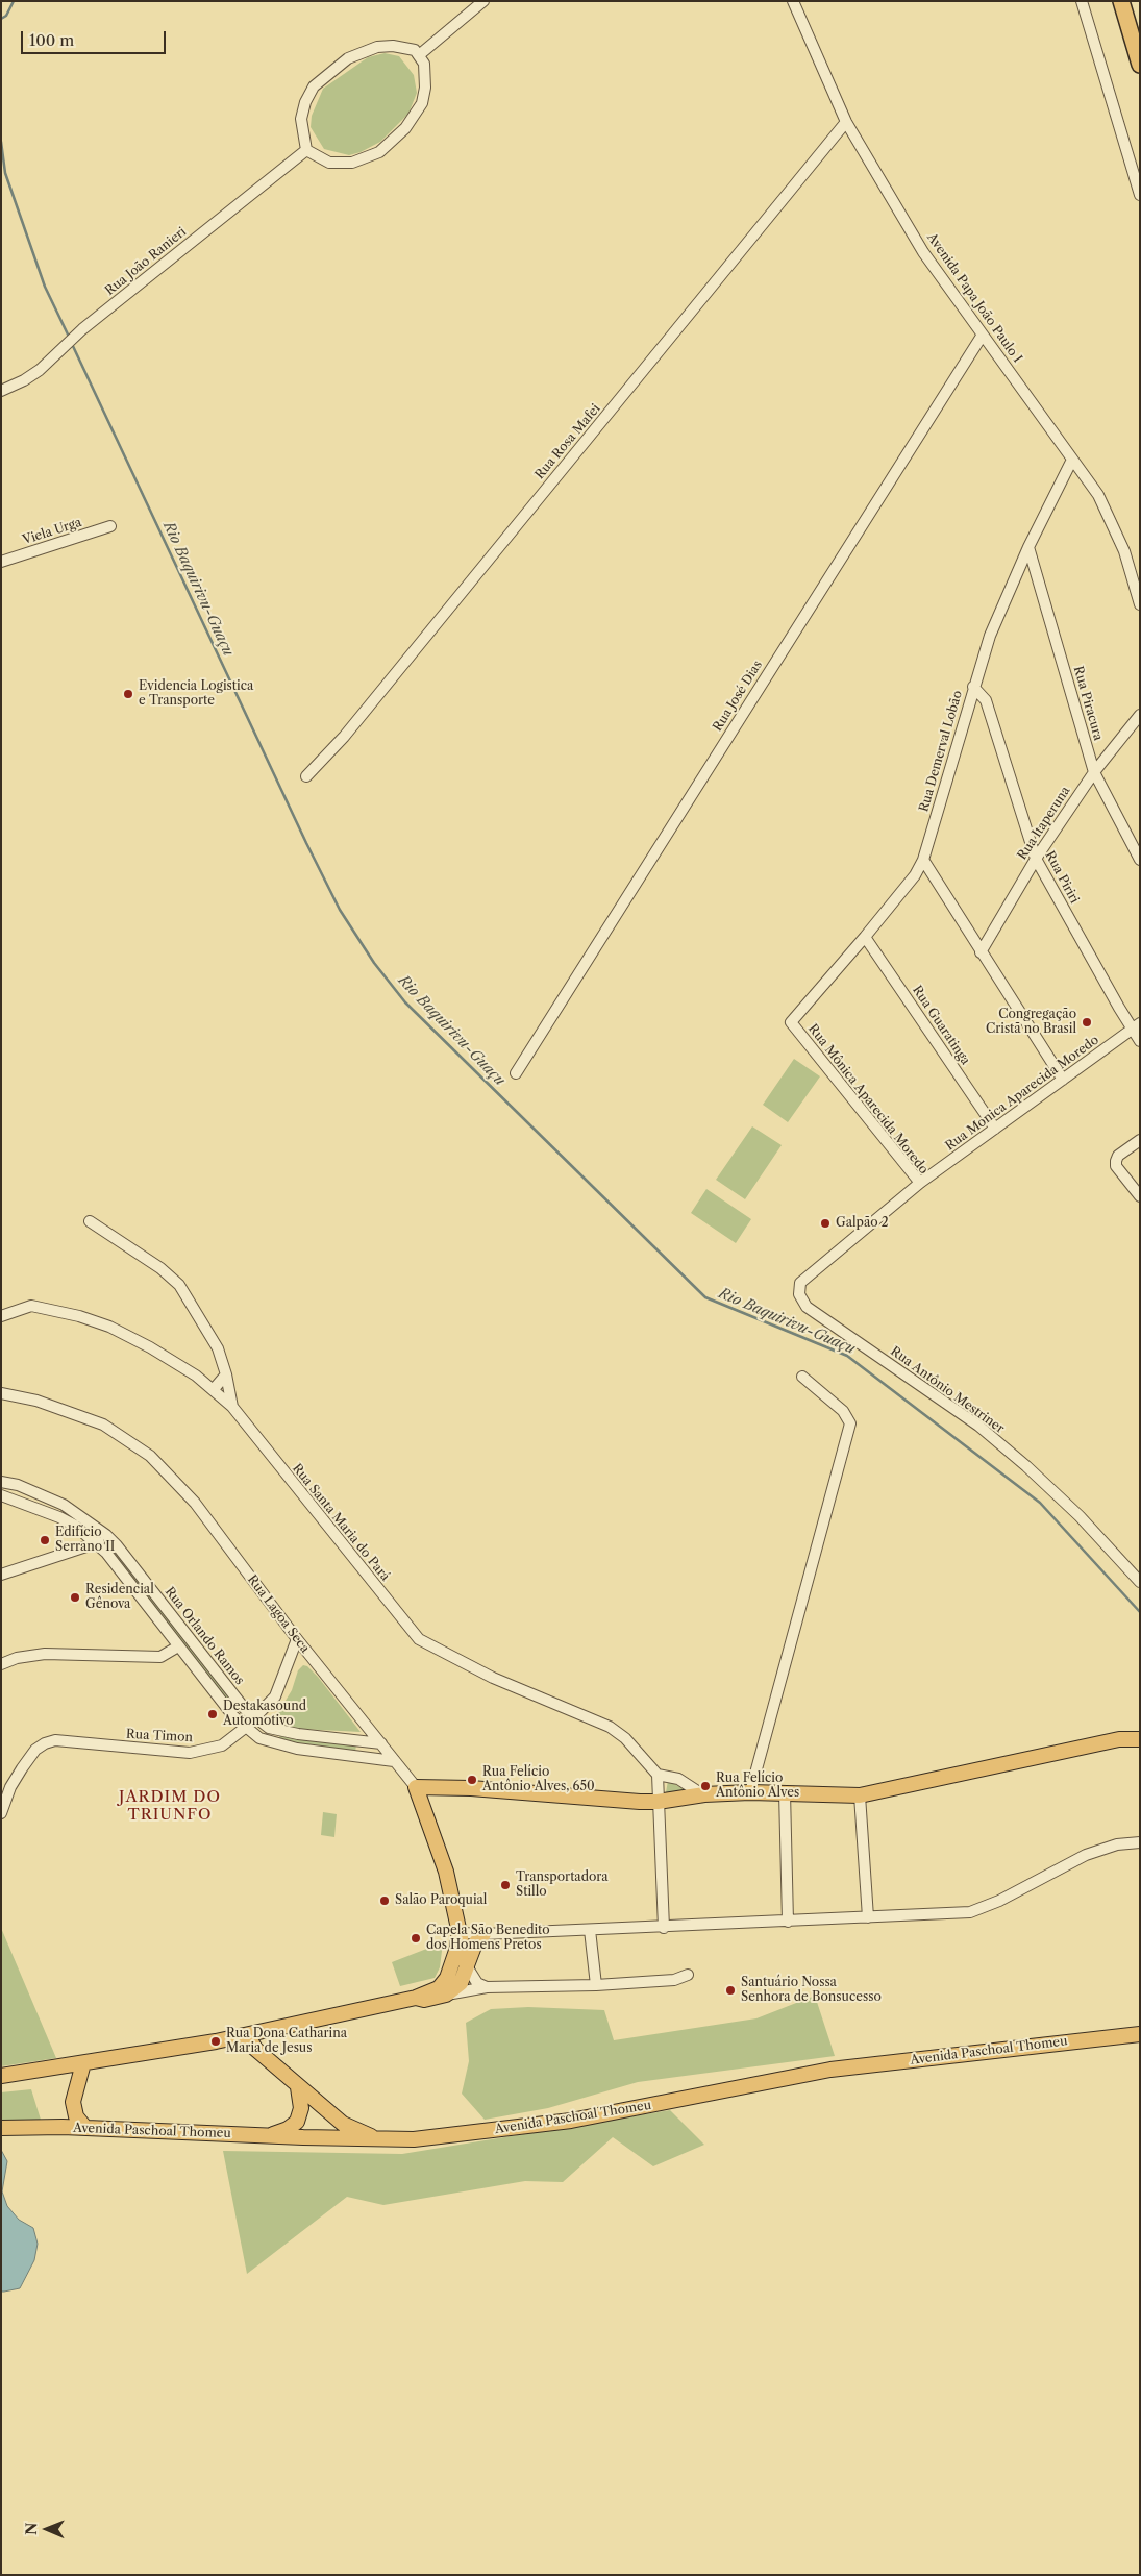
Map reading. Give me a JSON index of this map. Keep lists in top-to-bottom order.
{
  "streets": {
    "main road": ["Rua Lagoa Seca", "Avenida Paschoal Thomeu"],
    "street": [
      "Rua João Ranieri",
      "Avenida Papa João Paulo I",
      "Rua Rosa Mafei",
      "Viela Urga",
      "Rua José Dias",
      "Rua Piracura",
      "Rua Demerval Lobão",
      "Rua Itaperuna",
      "Rua Piriri",
      "Rua Guaratinga",
      "Rua Monica Aparecida Moredo",
      "Rua Mônica Aparecida Moredo",
      "Rua Antônio Mestriner",
      "Rua Santa Maria do Pará",
      "Rua Orlando Ramos",
      "Rua Timon"
    ]
  },
  "crossings": [
    ["Avenida Papa João Paulo I", "Rua Rosa Mafei"],
    ["Avenida Papa João Paulo I", "Rua José Dias"],
    ["Avenida Papa João Paulo I", "Rua Demerval Lobão"],
    ["Rua Piracura", "Rua Demerval Lobão"],
    ["Rua Piracura", "Rua Itaperuna"],
    ["Rua Demerval Lobão", "Rua Piriri"],
    ["Rua Demerval Lobão", "Rua Guaratinga"],
    ["Rua Demerval Lobão", "Rua Mônica Aparecida Moredo"],
    ["Rua Itaperuna", "Rua Piriri"],
    ["Rua Piriri", "Rua Monica Aparecida Moredo"],
    ["Rua Guaratinga", "Rua Monica Aparecida Moredo"],
    ["Rua Monica Aparecida Moredo", "Rua Mônica Aparecida Moredo"],
    ["Rua Mônica Aparecida Moredo", "Rua Antônio Mestriner"],
    ["Rua Lagoa Seca", "Rua Orlando Ramos"],
    ["Rua Lagoa Seca", "Rua Timon"],
    ["Rua Orlando Ramos", "Rua Timon"]
  ],
  "districts": ["JARDIM DO TRIUNFO"],
  "water": ["Rio Baquirivu-Guaçu"],
  "places": [
    "Evidencia Logistica e Transporte",
    "Congregação Cristã no Brasil",
    "Galpão 2",
    "Edifício Serrano II",
    "Residencial Gênova",
    "Destakasound Automotivo",
    "Rua Felício Antônio Alves, 650",
    "Rua Felício Antônio Alves",
    "Transportadora Stillo",
    "Salão Paroquial",
    "Capela São Benedito dos Homens Pretos",
    "Santuário Nossa Senhora de Bonsucesso",
    "Rua Dona Catharina Maria de Jesus"
  ],
  "scale_bar": "100 m",
  "north": "left"
}
